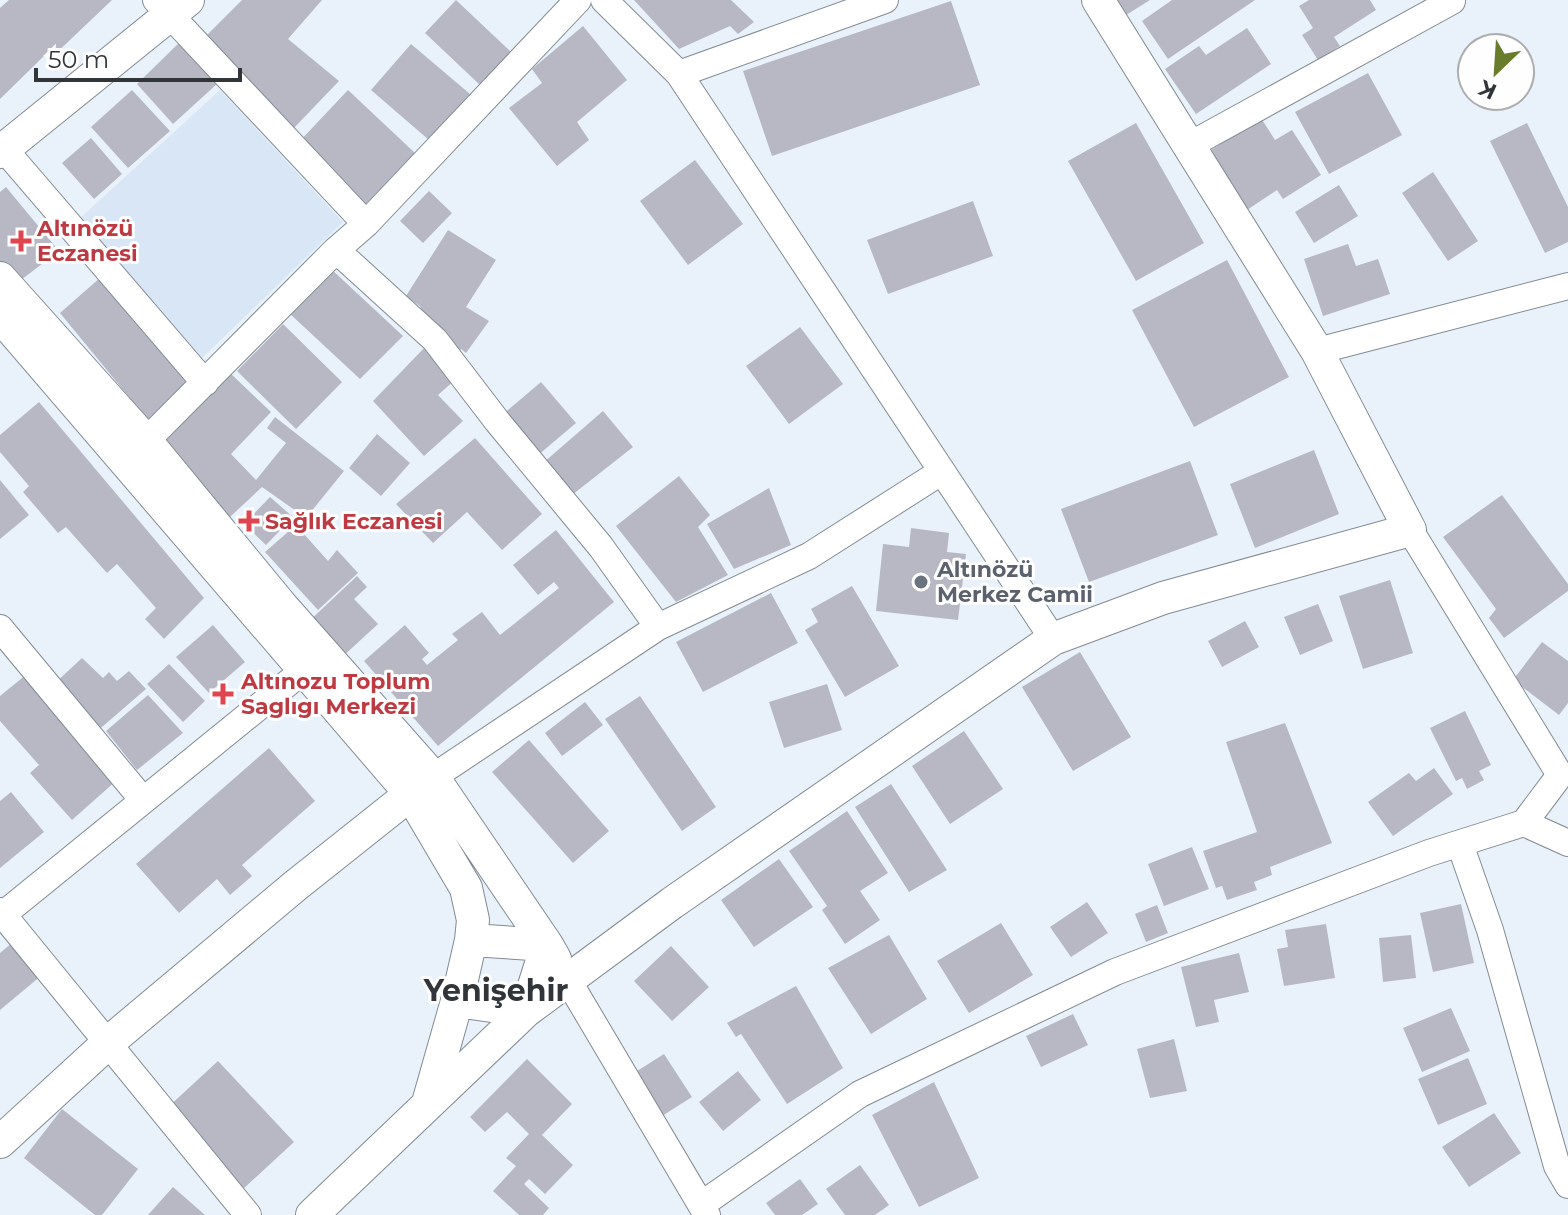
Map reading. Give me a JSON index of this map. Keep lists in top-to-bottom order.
{
  "districts": ["Yenişehir"],
  "places": {
    "health": ["Altınözü Eczanesi", "Sağlık Eczanesi", "Altınozu Toplum Saglıgı Merkezi"],
    "other": ["Altınözü Merkez Camii"]
  },
  "scale_bar": "50 m",
  "north": "bottom left"
}
